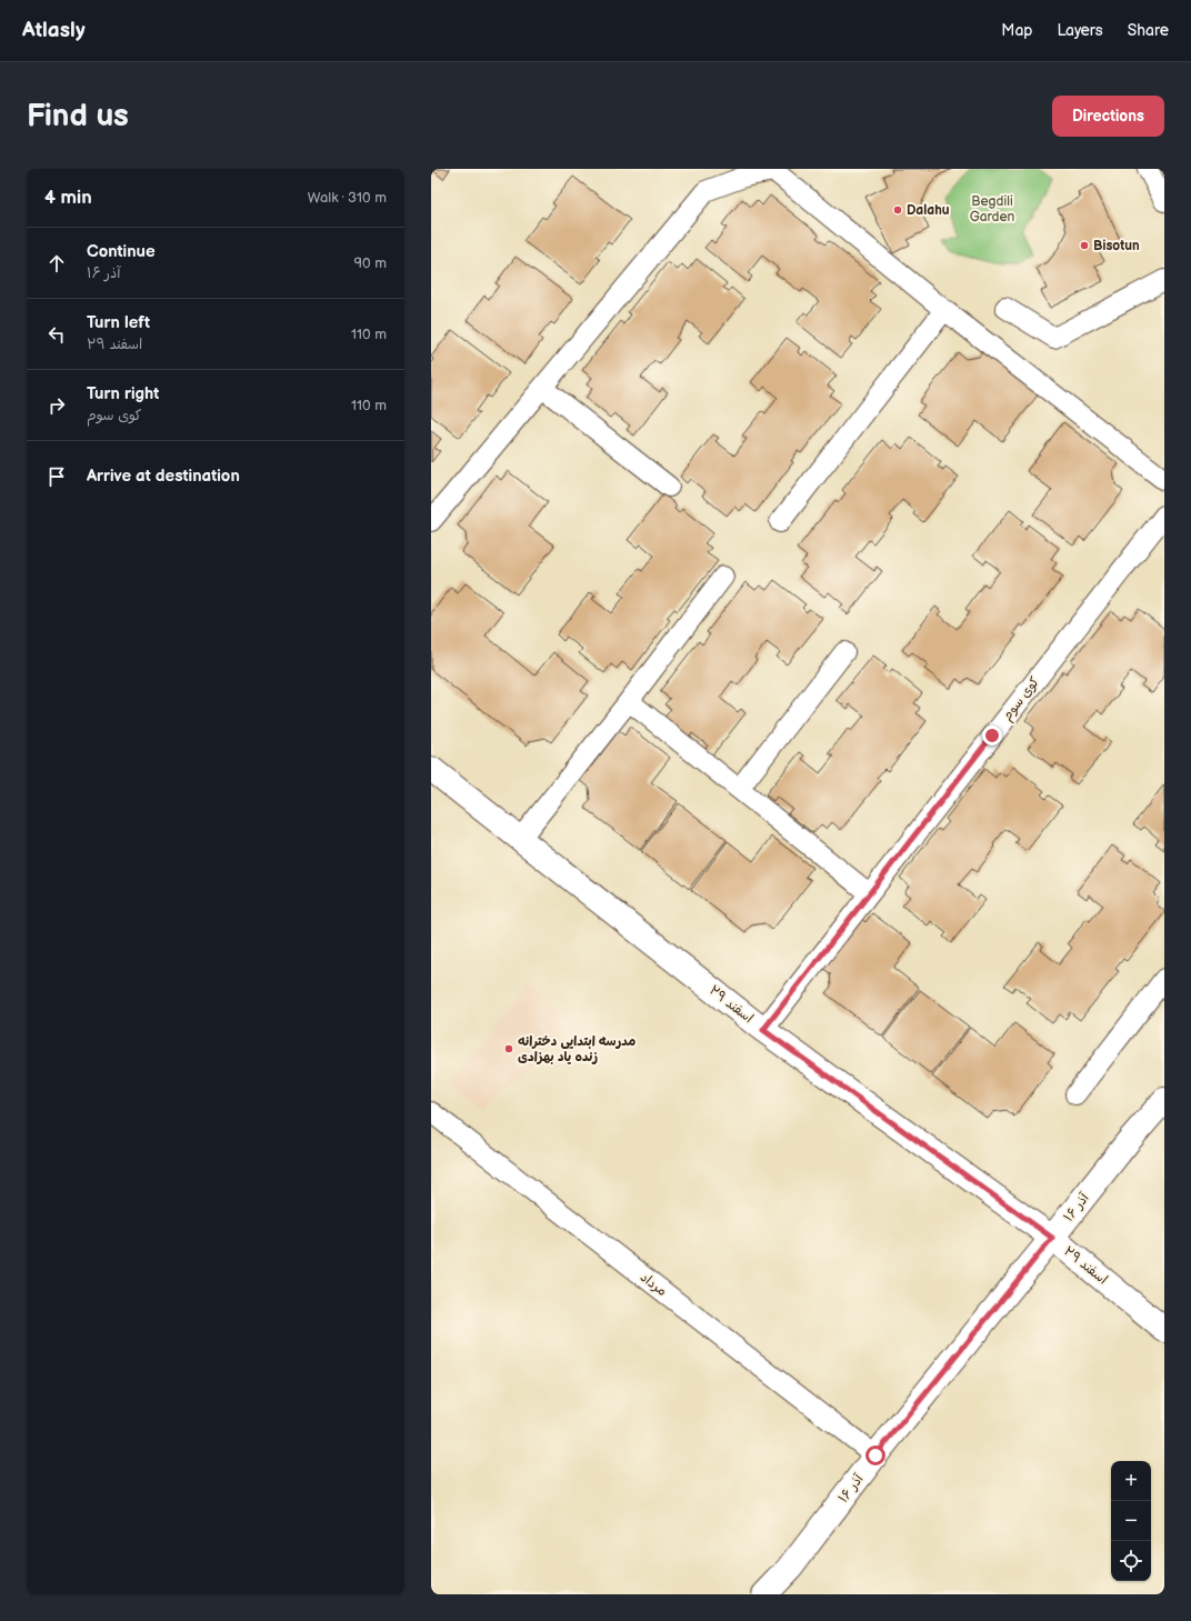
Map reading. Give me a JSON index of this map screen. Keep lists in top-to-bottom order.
{
  "streets": {
    "main road": ["۲۹ اسفند", "۱۶ آذر"],
    "street": ["کوی سوم", "مرداد"]
  },
  "crossings": [
    ["کوی سوم", "۲۹ اسفند"],
    ["۲۹ اسفند", "۱۶ آذر"],
    ["۱۶ آذر", "مرداد"]
  ],
  "parks": ["Begdili Garden"],
  "places": ["Dalahu", "Bisotun", "مدرسه ابتدایی دخترانه زنده یاد بهزادی"],
  "page": {
    "header": "Atlasly",
    "nav": ["Map", "Layers", "Share"],
    "buttons": "Directions",
    "title": "Find us",
    "heading": ["4 min", "Walk · 310 m"],
    "list": [
      ["Continue", "۱۶ آذر", "90 m"],
      ["Turn left", "۲۹ اسفند", "110 m"],
      ["Turn right", "کوی سوم", "110 m"],
      "Arrive at destination"
    ],
    "map_buttons": ["+", "−"]
  }
}
